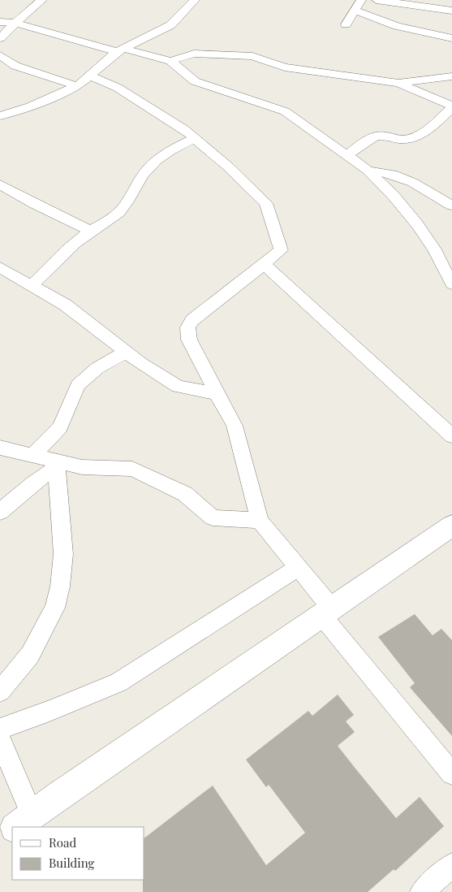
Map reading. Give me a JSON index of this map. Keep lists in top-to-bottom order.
{
  "legend": ["Road", "Building"]
}
